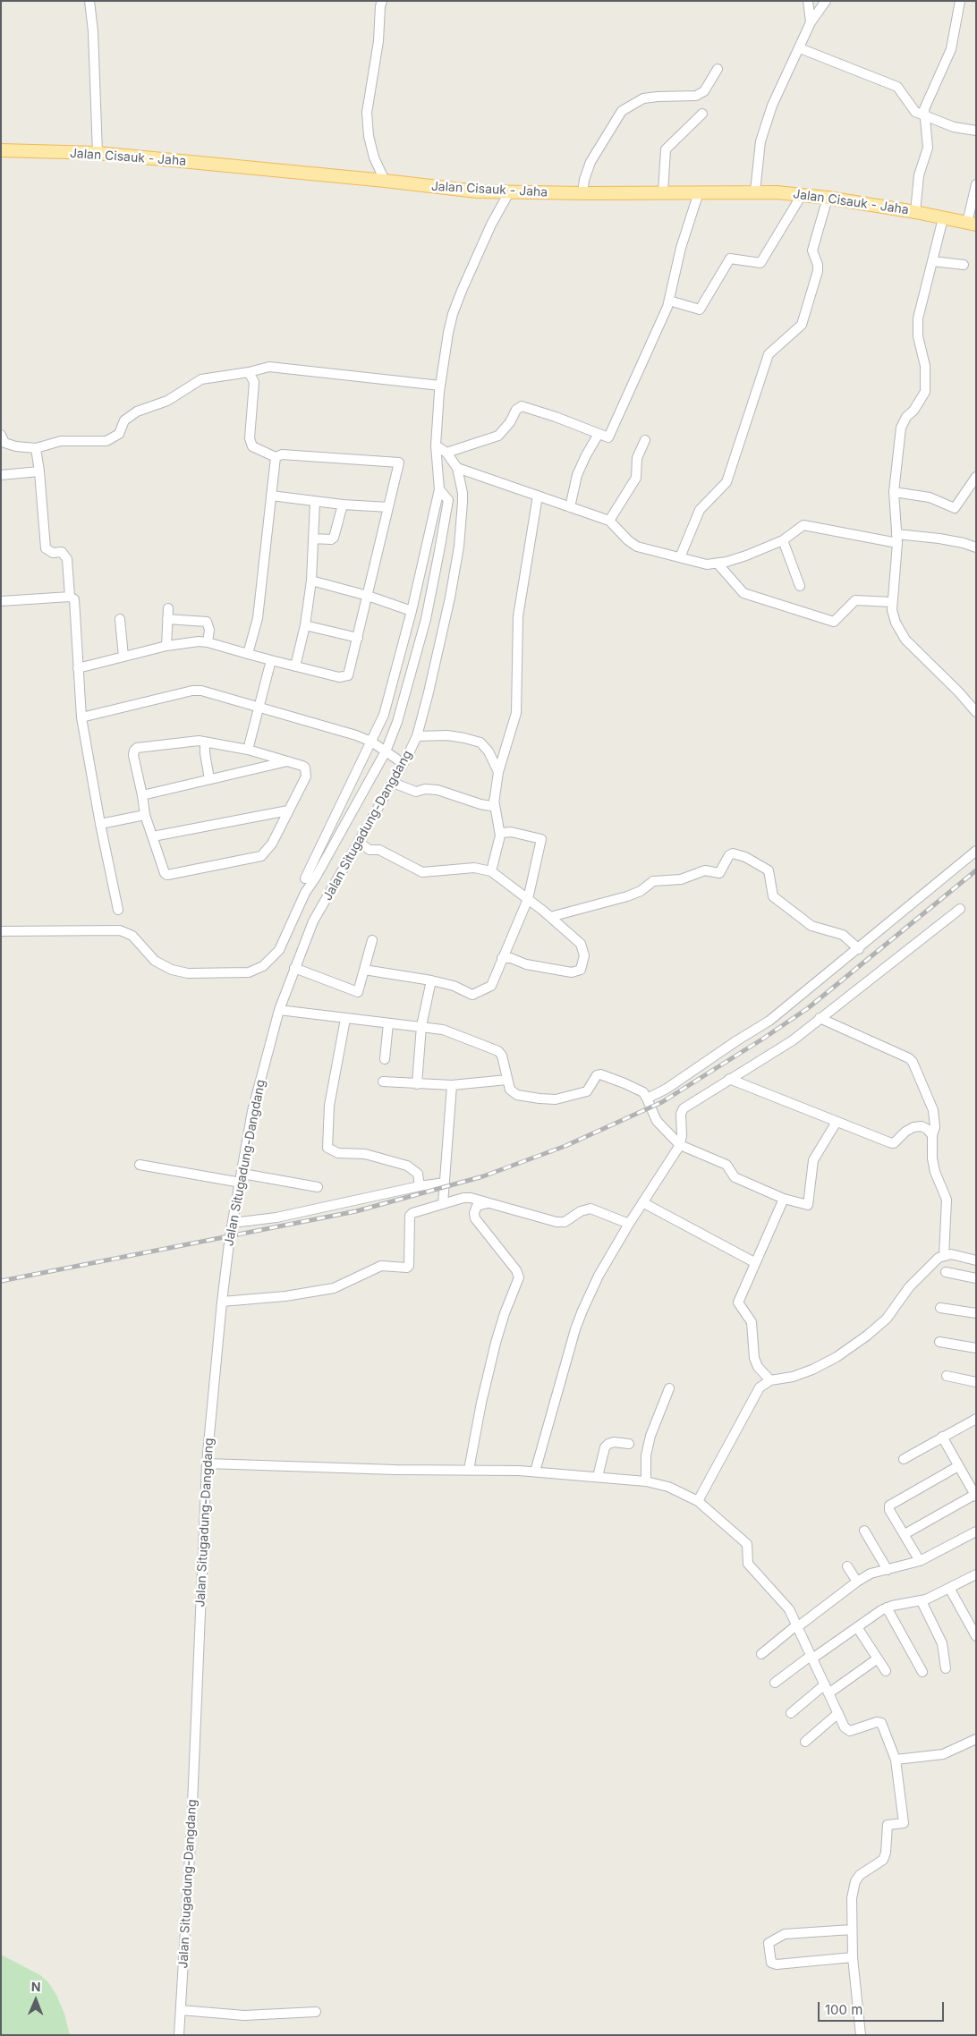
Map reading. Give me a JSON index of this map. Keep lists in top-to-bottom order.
{
  "streets": {
    "main road": ["Jalan Cisauk - Jaha"],
    "street": ["Jalan Situgadung-Dangdang"]
  },
  "scale_bar": "100 m",
  "north": "top"
}
